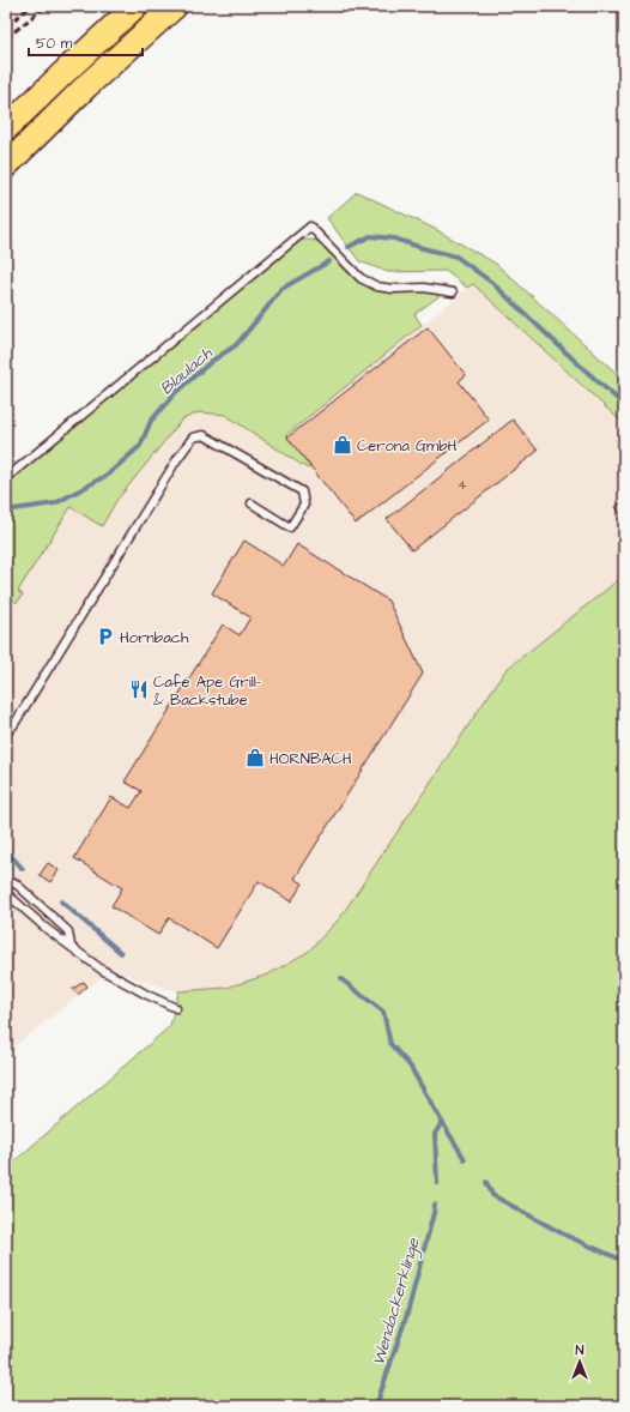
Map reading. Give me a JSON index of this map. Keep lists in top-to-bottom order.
{
  "water": ["Blaulach", "Wendackerklinge"],
  "places": {
    "shop": ["Cerona GmbH", "HORNBACH"],
    "parking": ["Hornbach"],
    "restaurant": ["Café Ape Grill- & Backstube"]
  },
  "house_numbers": ["4"],
  "scale_bar": "50 m",
  "north": "top"
}
